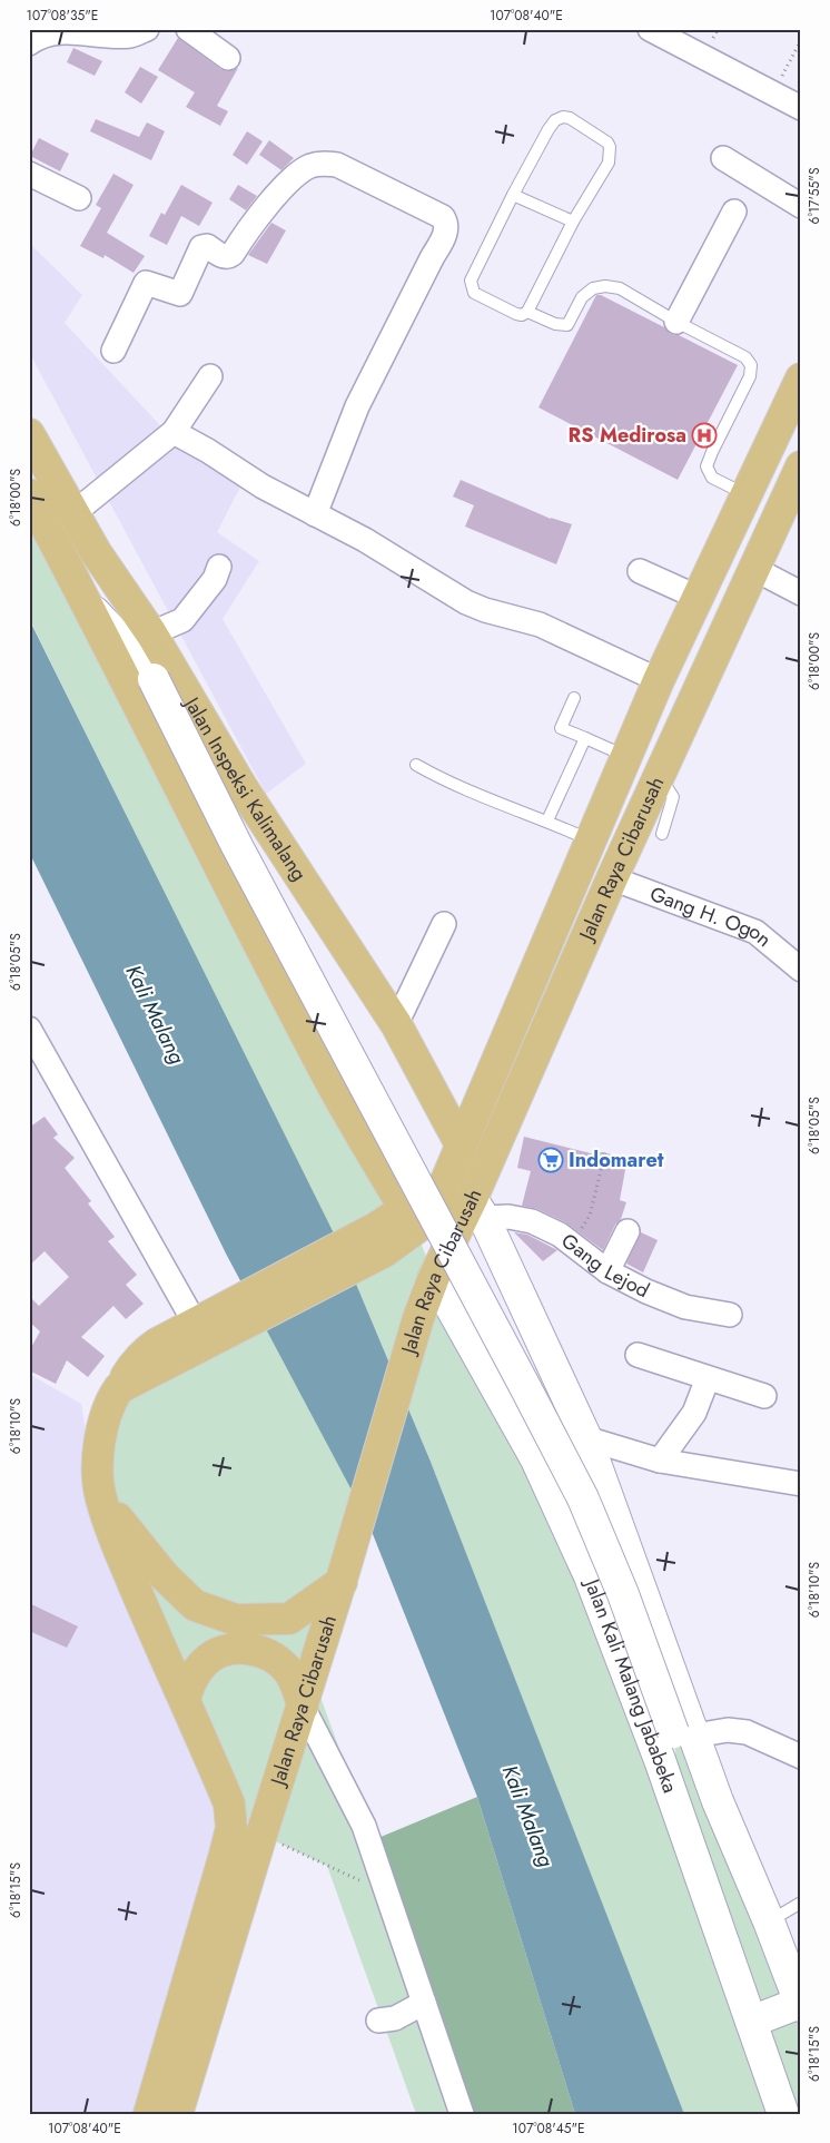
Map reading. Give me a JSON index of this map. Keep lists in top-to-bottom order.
{
  "streets": {
    "main road": ["Jalan Inspeksi Kalimalang", "Jalan Raya Cibarusah", "Jalan Kali Malang Jababeka"],
    "street": ["Gang H. Ogon", "Gang Lejod"]
  },
  "crossings": [
    ["Jalan Inspeksi Kalimalang", "Jalan Raya Cibarusah"],
    ["Jalan Raya Cibarusah", "Gang H. Ogon"],
    ["Jalan Raya Cibarusah", "Gang Lejod"],
    ["Jalan Raya Cibarusah", "Jalan Kali Malang Jababeka"]
  ],
  "water": ["Kali Malang"],
  "places": {
    "hospital": ["RS Medirosa"],
    "supermarket": ["Indomaret"]
  },
  "coordinates": [
    "107°08'35\"E",
    "107°08'40\"E",
    "6°17'55\"S",
    "6°18'00\"S",
    "6°18'05\"S",
    "6°18'10\"S",
    "6°18'15\"S",
    "107°08'45\"E"
  ]
}
